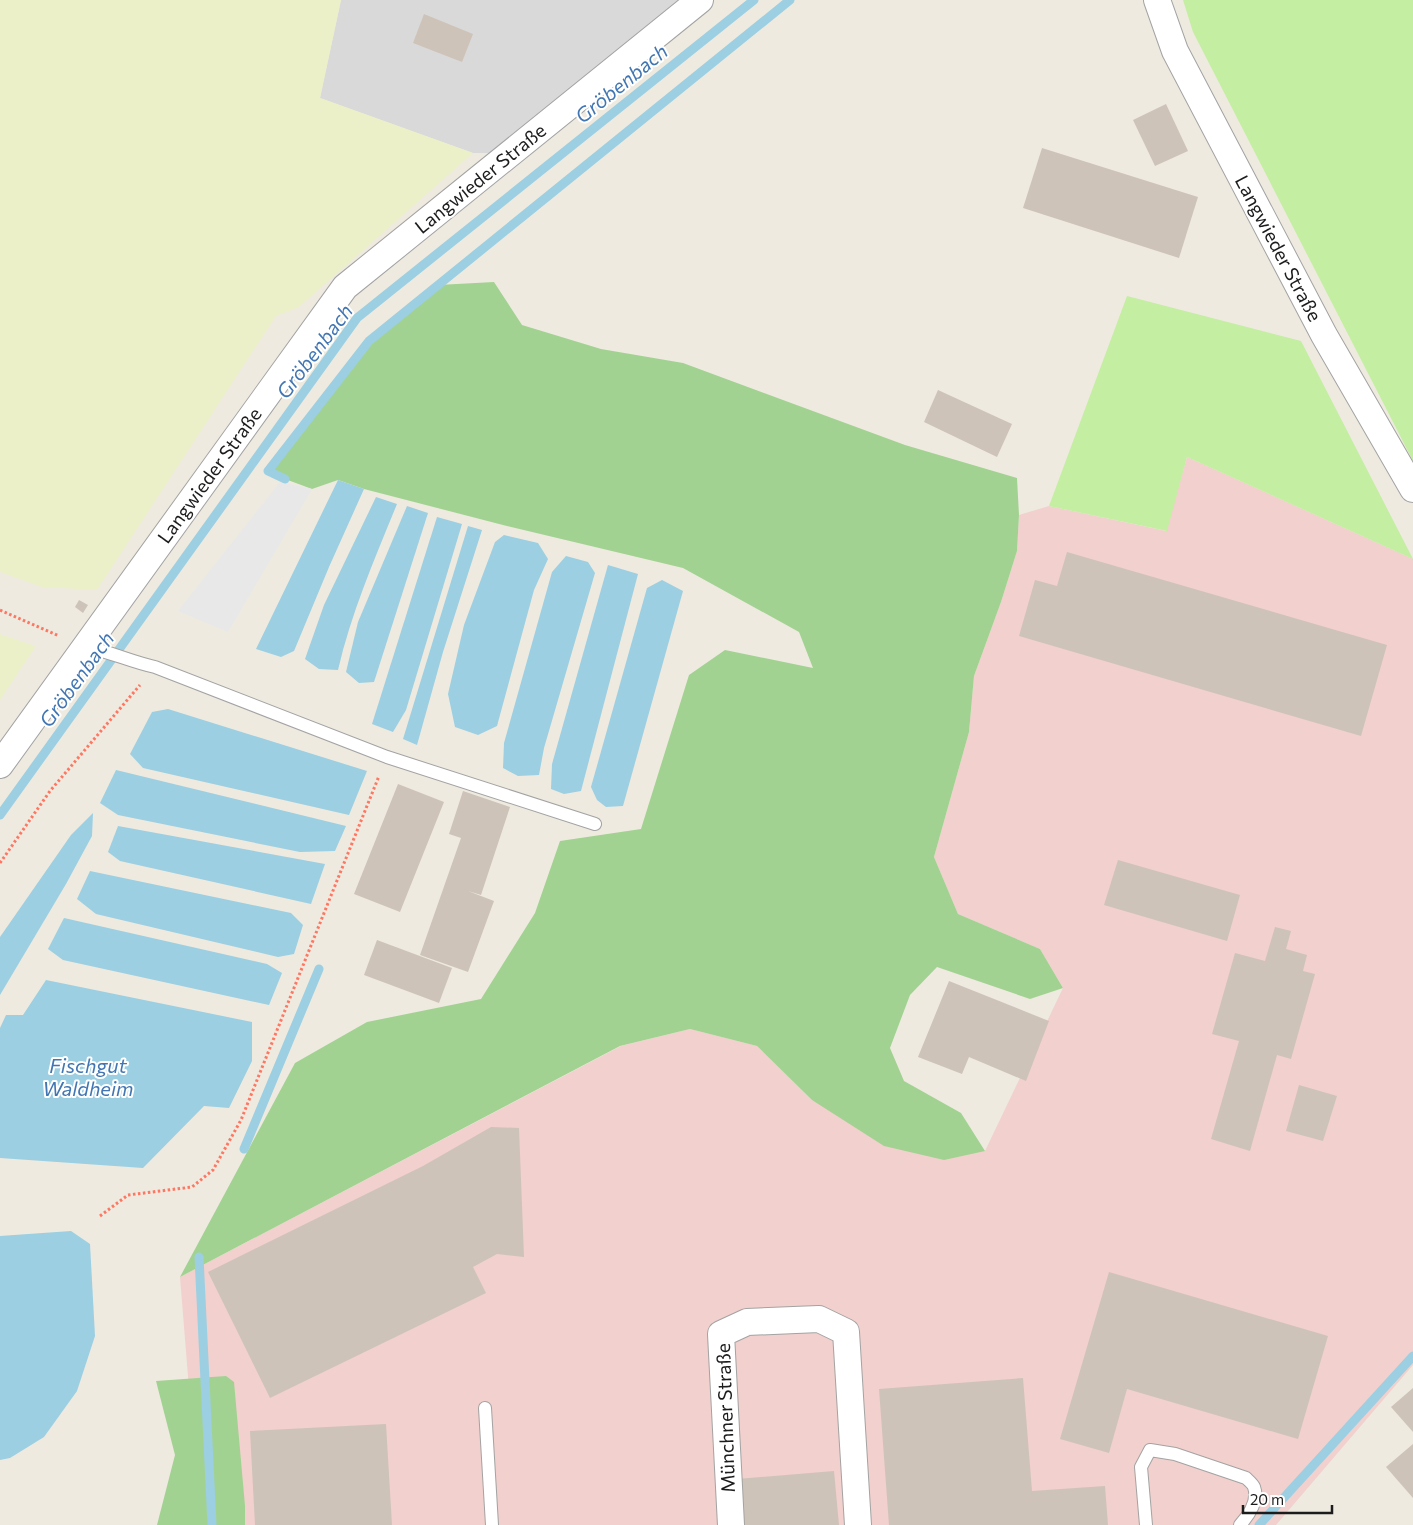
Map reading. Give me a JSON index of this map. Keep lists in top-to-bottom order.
{
  "streets": {
    "street": ["Langwieder Straße", "Münchner Straße"]
  },
  "water": ["Gröbenbach", "Fischgut Waldheim"],
  "scale_bar": "20 m"
}
